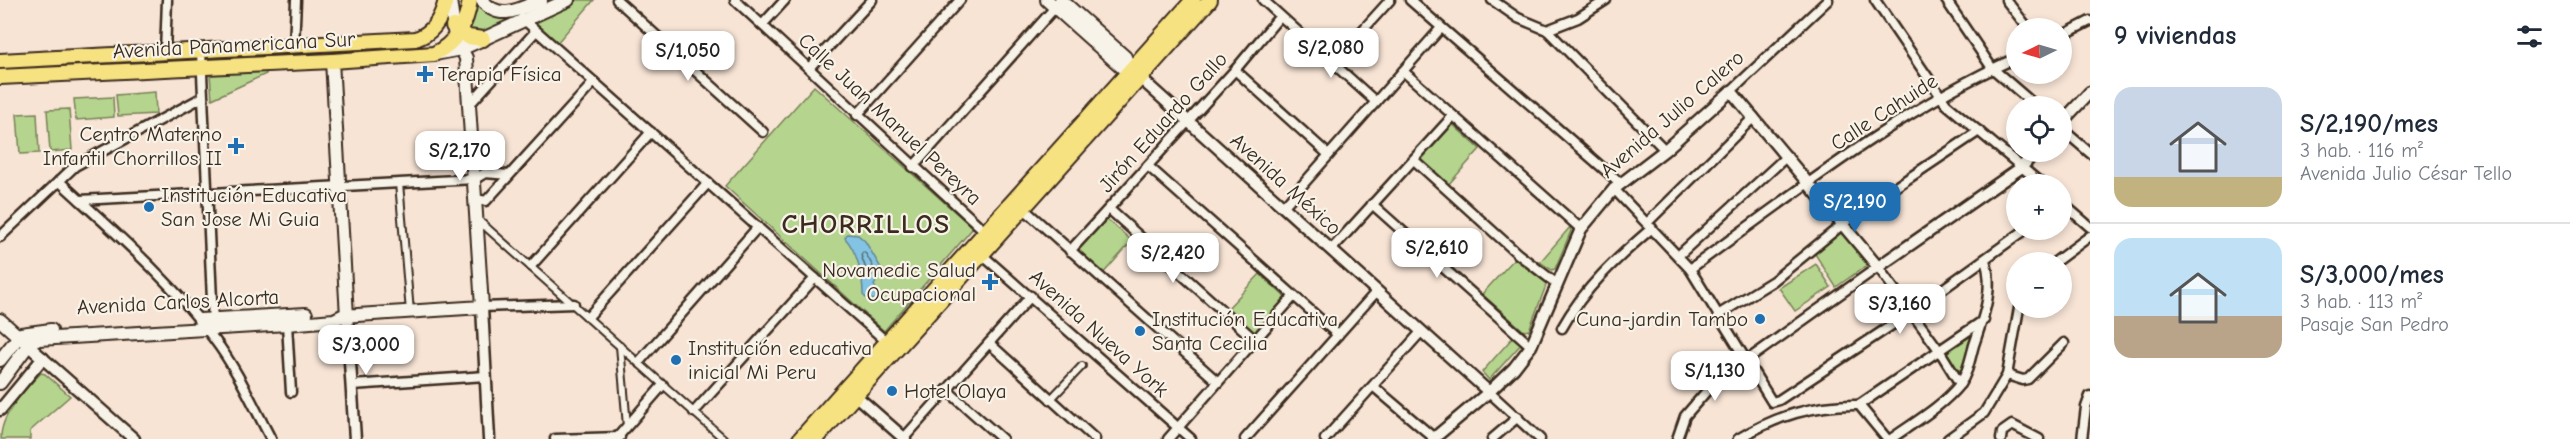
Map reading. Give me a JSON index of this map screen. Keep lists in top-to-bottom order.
{
  "streets": {
    "main road": ["Avenida Panamericana Sur", "Avenida Carlos Alcorta"],
    "street": [
      "Calle Cahuide",
      "Avenida Julio Calero",
      "Calle Juan Manuel Pereyra",
      "Jirón Eduardo Gallo",
      "Avenida México",
      "Avenida Nueva York"
    ]
  },
  "crossings": [
    ["Avenida Julio Calero", "Avenida México"],
    ["Jirón Eduardo Gallo", "Avenida México"]
  ],
  "districts": ["CHORRILLOS"],
  "places": {
    "health": ["Terapia Física", "Centro Materno Infantil Chorrillos II", "Novamedic Salud Ocupacional"],
    "other": [
      "Institución Educativa San Jose Mi Guia",
      "Cuna-jardin Tambo",
      "Institución Educativa Santa Cecilia",
      "Institución educativa inicial Mi Peru",
      "Hotel Olaya"
    ]
  },
  "north": "left",
  "page": {
    "heading": "9 viviendas",
    "map_buttons": ["+", "−"],
    "price": [
      "S/2,080",
      "S/1,050",
      "S/2,170",
      "S/2,190",
      "S/2,610",
      "S/2,420",
      "S/3,160",
      "S/3,000",
      "S/1,130"
    ],
    "list": [
      {
        "name": "S/2,190/mes",
        "note": "3 hab. · 116 m² · Avenida Julio César Tello"
      },
      {
        "name": "S/3,000/mes",
        "note": "3 hab. · 113 m² · Pasaje San Pedro"
      }
    ]
  }
}
